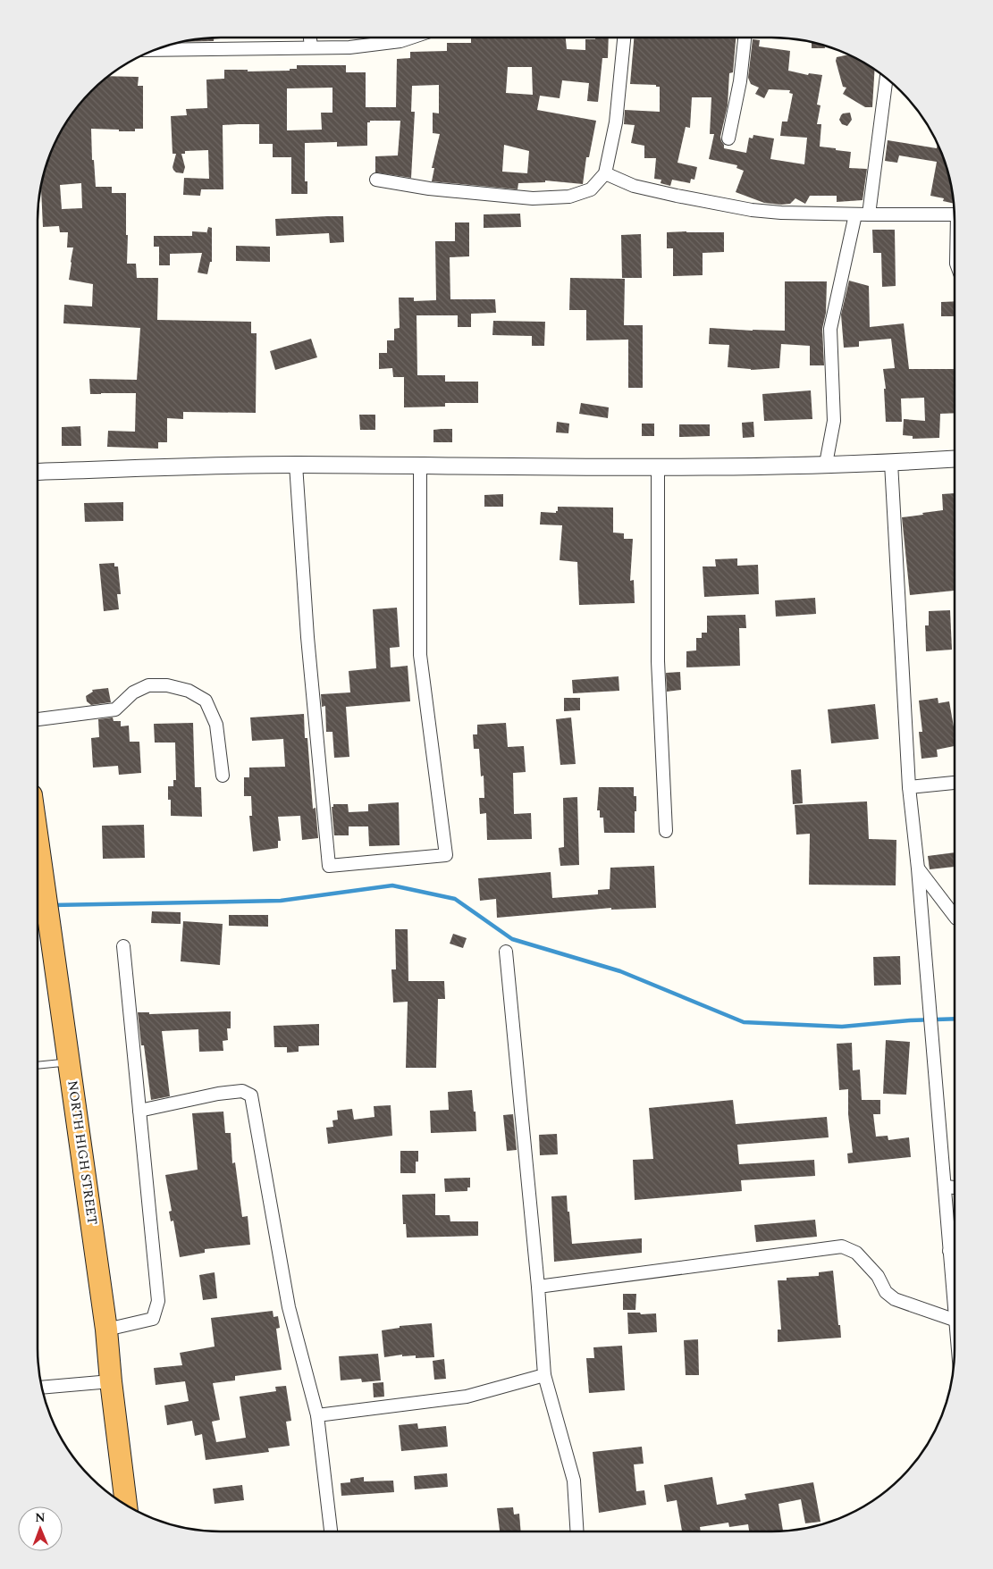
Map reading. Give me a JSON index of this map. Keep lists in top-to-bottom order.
{
  "streets": {
    "highway": ["NORTH HIGH STREET"]
  },
  "north": "top"
}
